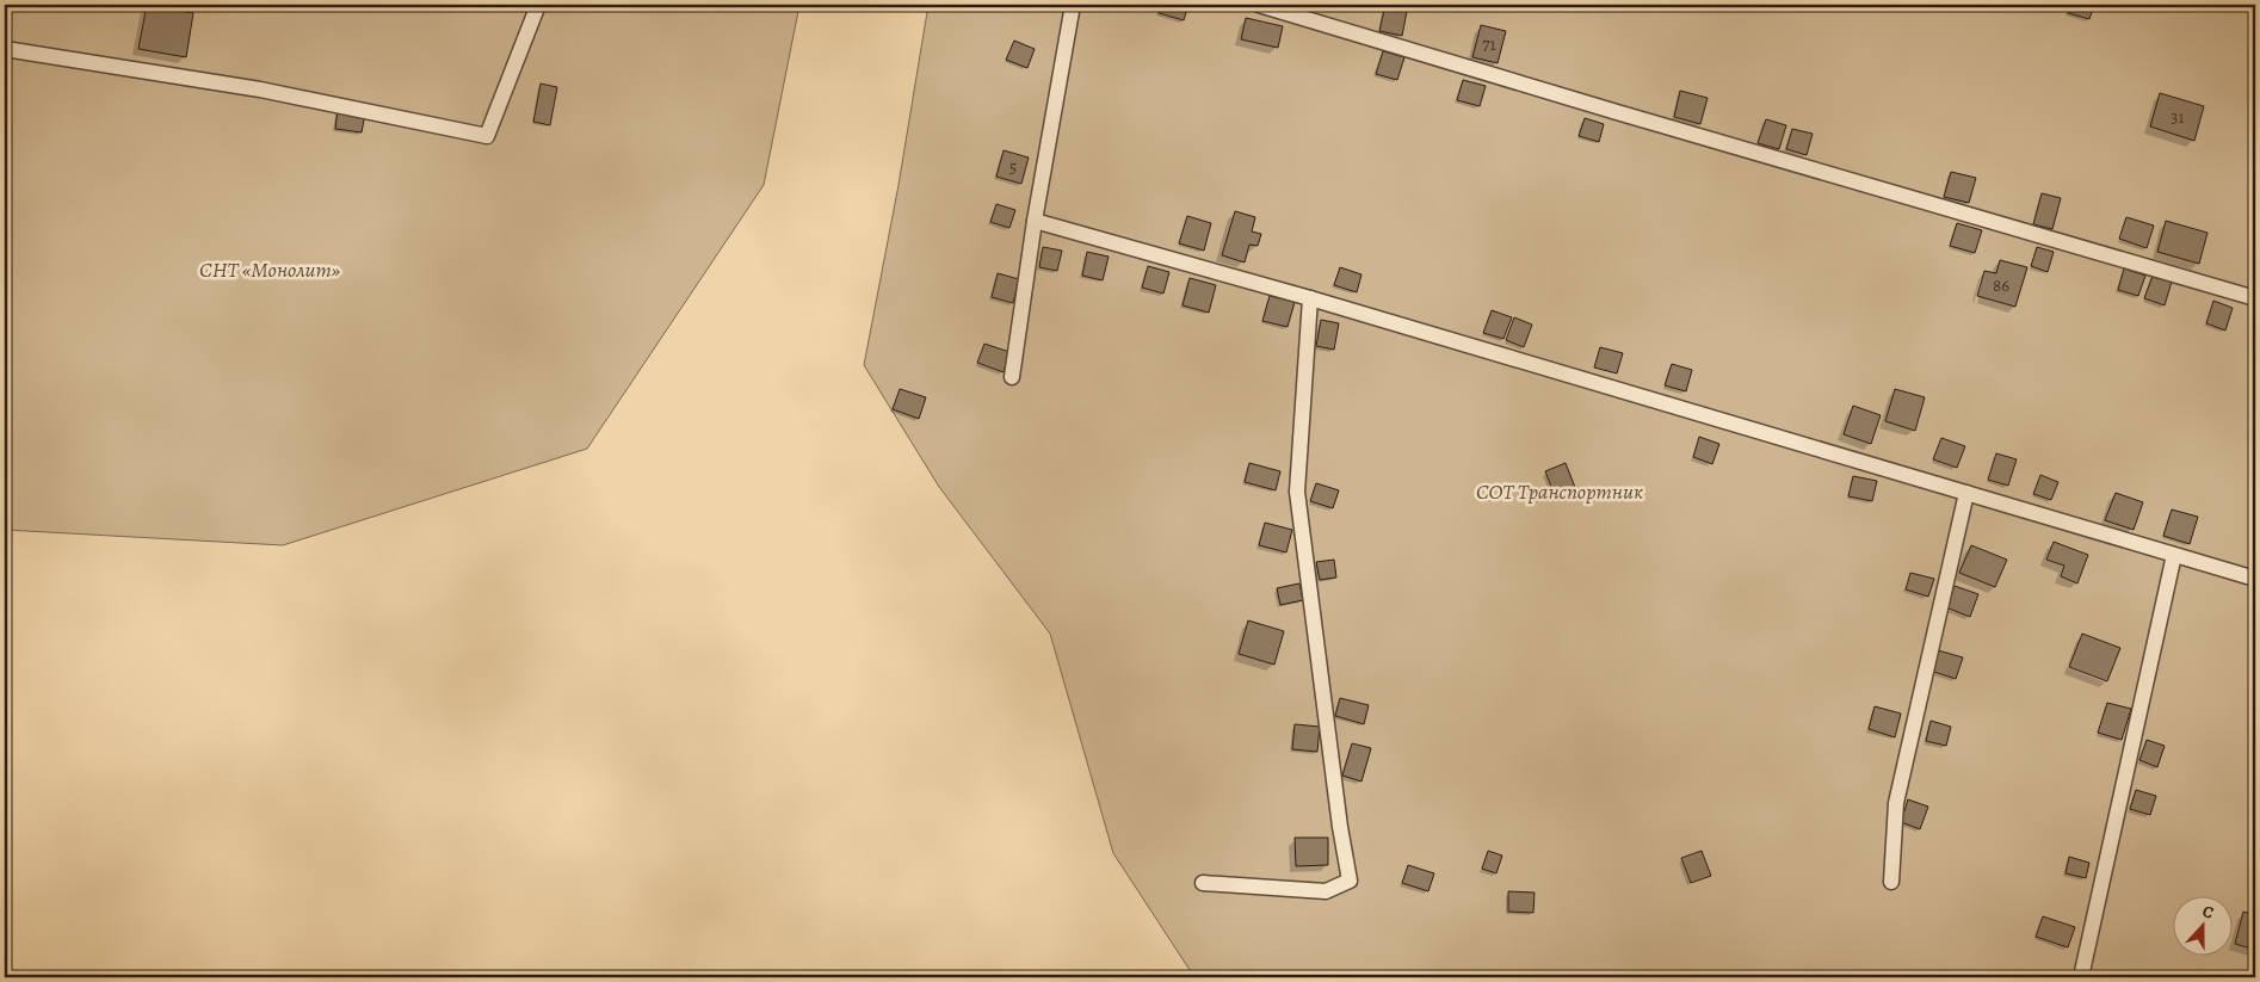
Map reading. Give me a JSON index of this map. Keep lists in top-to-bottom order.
{
  "parks": ["СНТ «Монолит»", "СОТ Транспортник"],
  "house_numbers": [
    "71",
    "31",
    "5",
    "86"
  ],
  "north": "top"
}
